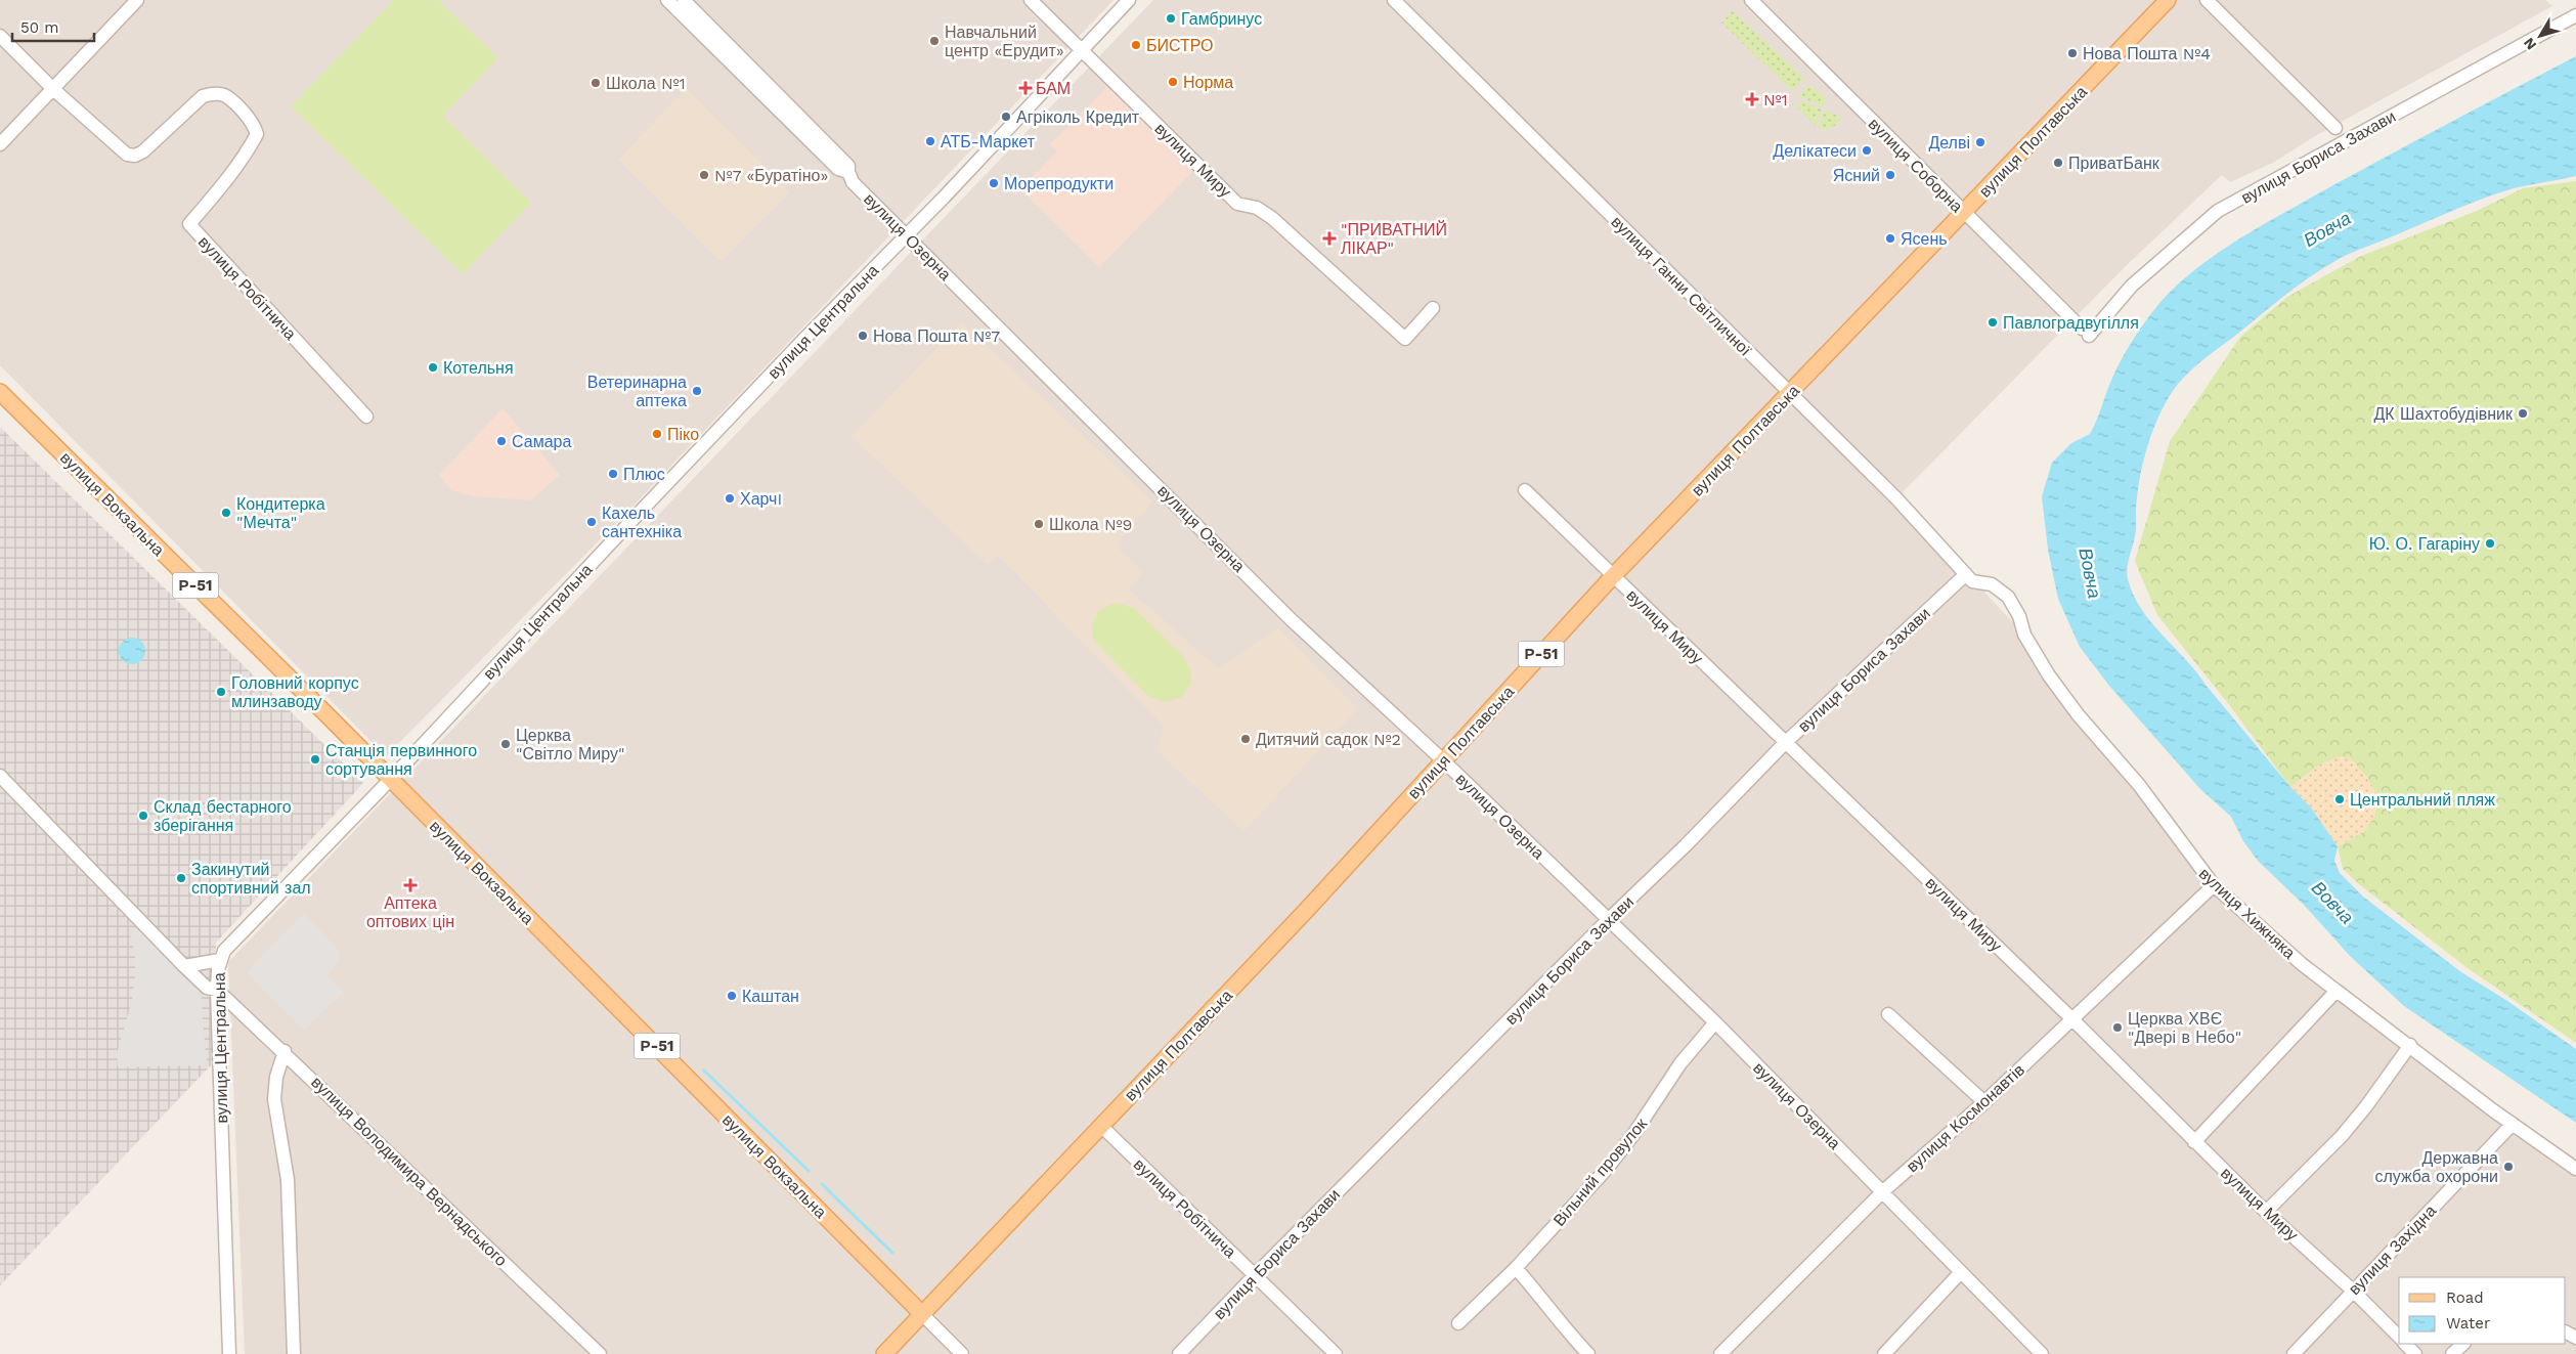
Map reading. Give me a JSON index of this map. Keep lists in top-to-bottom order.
{
  "streets": {
    "main road": ["вулиця Полтавська", "вулиця Вокзальна", "Р-51"],
    "street": [
      "вулиця Бориса Захави",
      "вулиця Миру",
      "вулиця Соборна",
      "вулиця Озерна",
      "вулиця Ганни Світличної",
      "вулиця Робітнича",
      "вулиця Центральна",
      "вулиця Хижняка",
      "вулиця Космонавтів",
      "вулиця Володимира Вернадського",
      "Вільний провулок",
      "вулиця Західна"
    ]
  },
  "crossings": [
    ["вулиця Полтавська", "вулиця Миру"],
    ["вулиця Полтавська", "вулиця Соборна"],
    ["вулиця Полтавська", "вулиця Озерна"],
    ["вулиця Полтавська", "вулиця Ганни Світличної"],
    ["вулиця Полтавська", "вулиця Робітнича"],
    ["вулиця Полтавська", "вулиця Вокзальна"],
    ["вулиця Бориса Захави", "вулиця Миру"],
    ["вулиця Бориса Захави", "вулиця Соборна"],
    ["вулиця Бориса Захави", "вулиця Озерна"],
    ["вулиця Бориса Захави", "вулиця Ганни Світличної"],
    ["вулиця Бориса Захави", "вулиця Робітнича"],
    ["вулиця Бориса Захави", "вулиця Хижняка"],
    ["вулиця Миру", "вулиця Центральна"],
    ["вулиця Миру", "вулиця Космонавтів"],
    ["вулиця Миру", "вулиця Західна"],
    ["вулиця Озерна", "вулиця Центральна"],
    ["вулиця Озерна", "вулиця Космонавтів"],
    ["вулиця Озерна", "Вільний провулок"],
    ["вулиця Ганни Світличної", "вулиця Хижняка"],
    ["вулиця Центральна", "вулиця Вокзальна"],
    ["вулиця Центральна", "вулиця Володимира Вернадського"],
    ["вулиця Хижняка", "вулиця Космонавтів"],
    ["вулиця Хижняка", "вулиця Західна"]
  ],
  "water": ["Вовча"],
  "places": {
    "other": [
      "Гамбринус",
      "Навчальний центр «Ерудит»",
      "БИСТРО",
      "Нова Пошта №4",
      "Норма",
      "Школа №1",
      "Агріколь Кредит",
      "АТБ-Маркет",
      "Делві",
      "Делiкатеси",
      "ПриватБанк",
      "№7 «Буратіно»",
      "Ясний",
      "Морепродукти",
      "Ясень",
      "Павлоградвугілля",
      "Нова Пошта №7",
      "Котельня",
      "Ветеринарна аптека",
      "ДК Шахтобудівник",
      "Піко",
      "Самара",
      "Плюс",
      "ХарчI",
      "Кондитерка \"Мечта\"",
      "Кахель сантехніка",
      "Школа №9",
      "Ю. О. Гагаріну",
      "Головний корпус млинзаводу",
      "Дитячий садок №2",
      "Церква \"Світло Миру\"",
      "Станція первинного сортування",
      "Центральний пляж",
      "Склад бестарного зберігання",
      "Закинутий спортивний зал",
      "Каштан",
      "Церква ХВЄ \"Двері в Небо\"",
      "Державна служба охорони"
    ],
    "health": [
      "БАМ",
      "№1",
      "\"ПРИВАТНИЙ ЛІКАР\"",
      "Аптека оптових цін"
    ]
  },
  "legend": ["Road", "Water"],
  "scale_bar": "50 m",
  "north": "bottom left"
}
